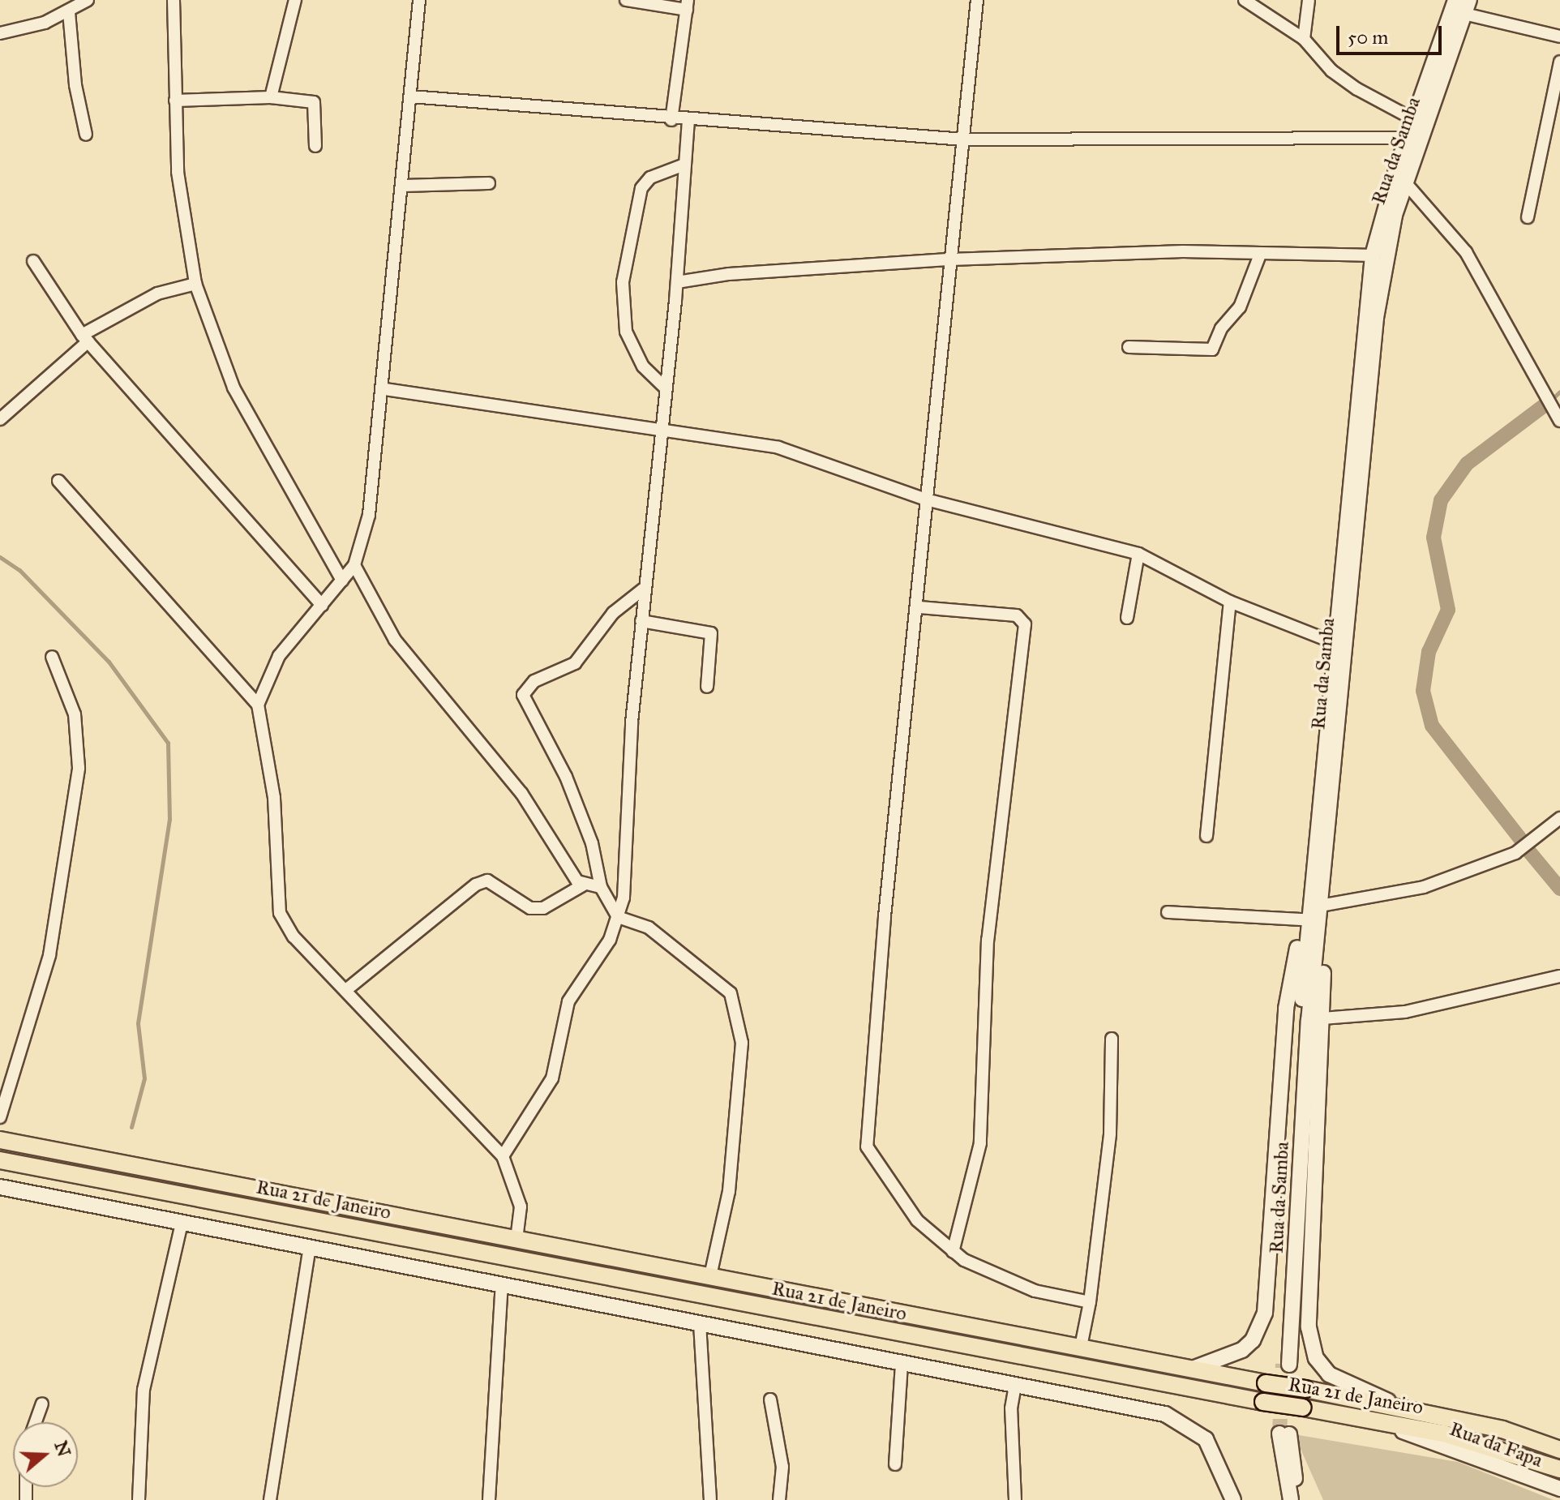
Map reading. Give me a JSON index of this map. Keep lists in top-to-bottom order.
{
  "streets": {
    "main road": ["Rua da Samba", "Rua 21 de Janeiro", "Rua da Fapa"]
  },
  "crossings": [
    ["Rua 21 de Janeiro", "Rua da Fapa"]
  ],
  "scale_bar": "50 m",
  "north": "right"
}
